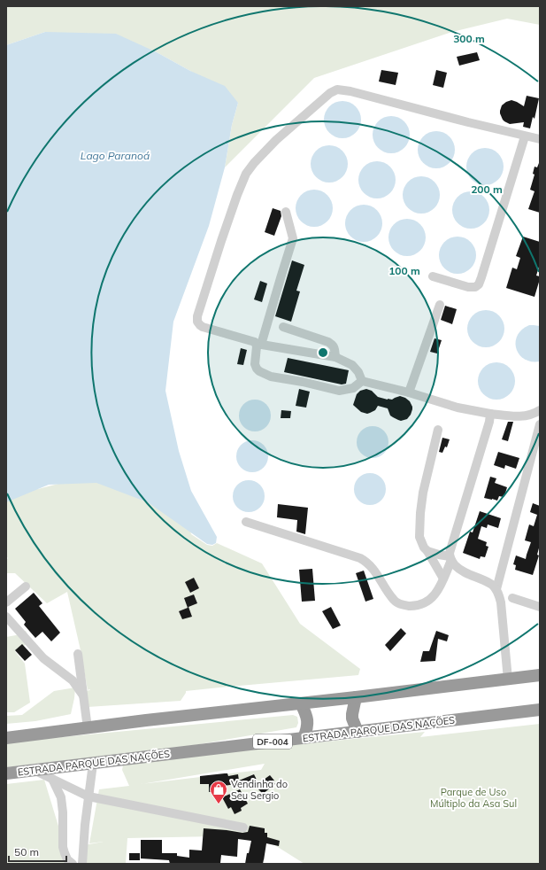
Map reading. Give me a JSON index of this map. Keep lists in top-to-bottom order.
{
  "streets": {
    "highway": ["ESTRADA PARQUE DAS NAÇÕES", "DF-004"]
  },
  "water": ["Lago Paranoá"],
  "parks": ["Parque de Uso Múltiplo da Asa Sul"],
  "places": {
    "shop": ["Vendinha do Seu Sergio"]
  },
  "scale_bar": "50 m",
  "rings": ["300 m", "200 m", "100 m"]
}
